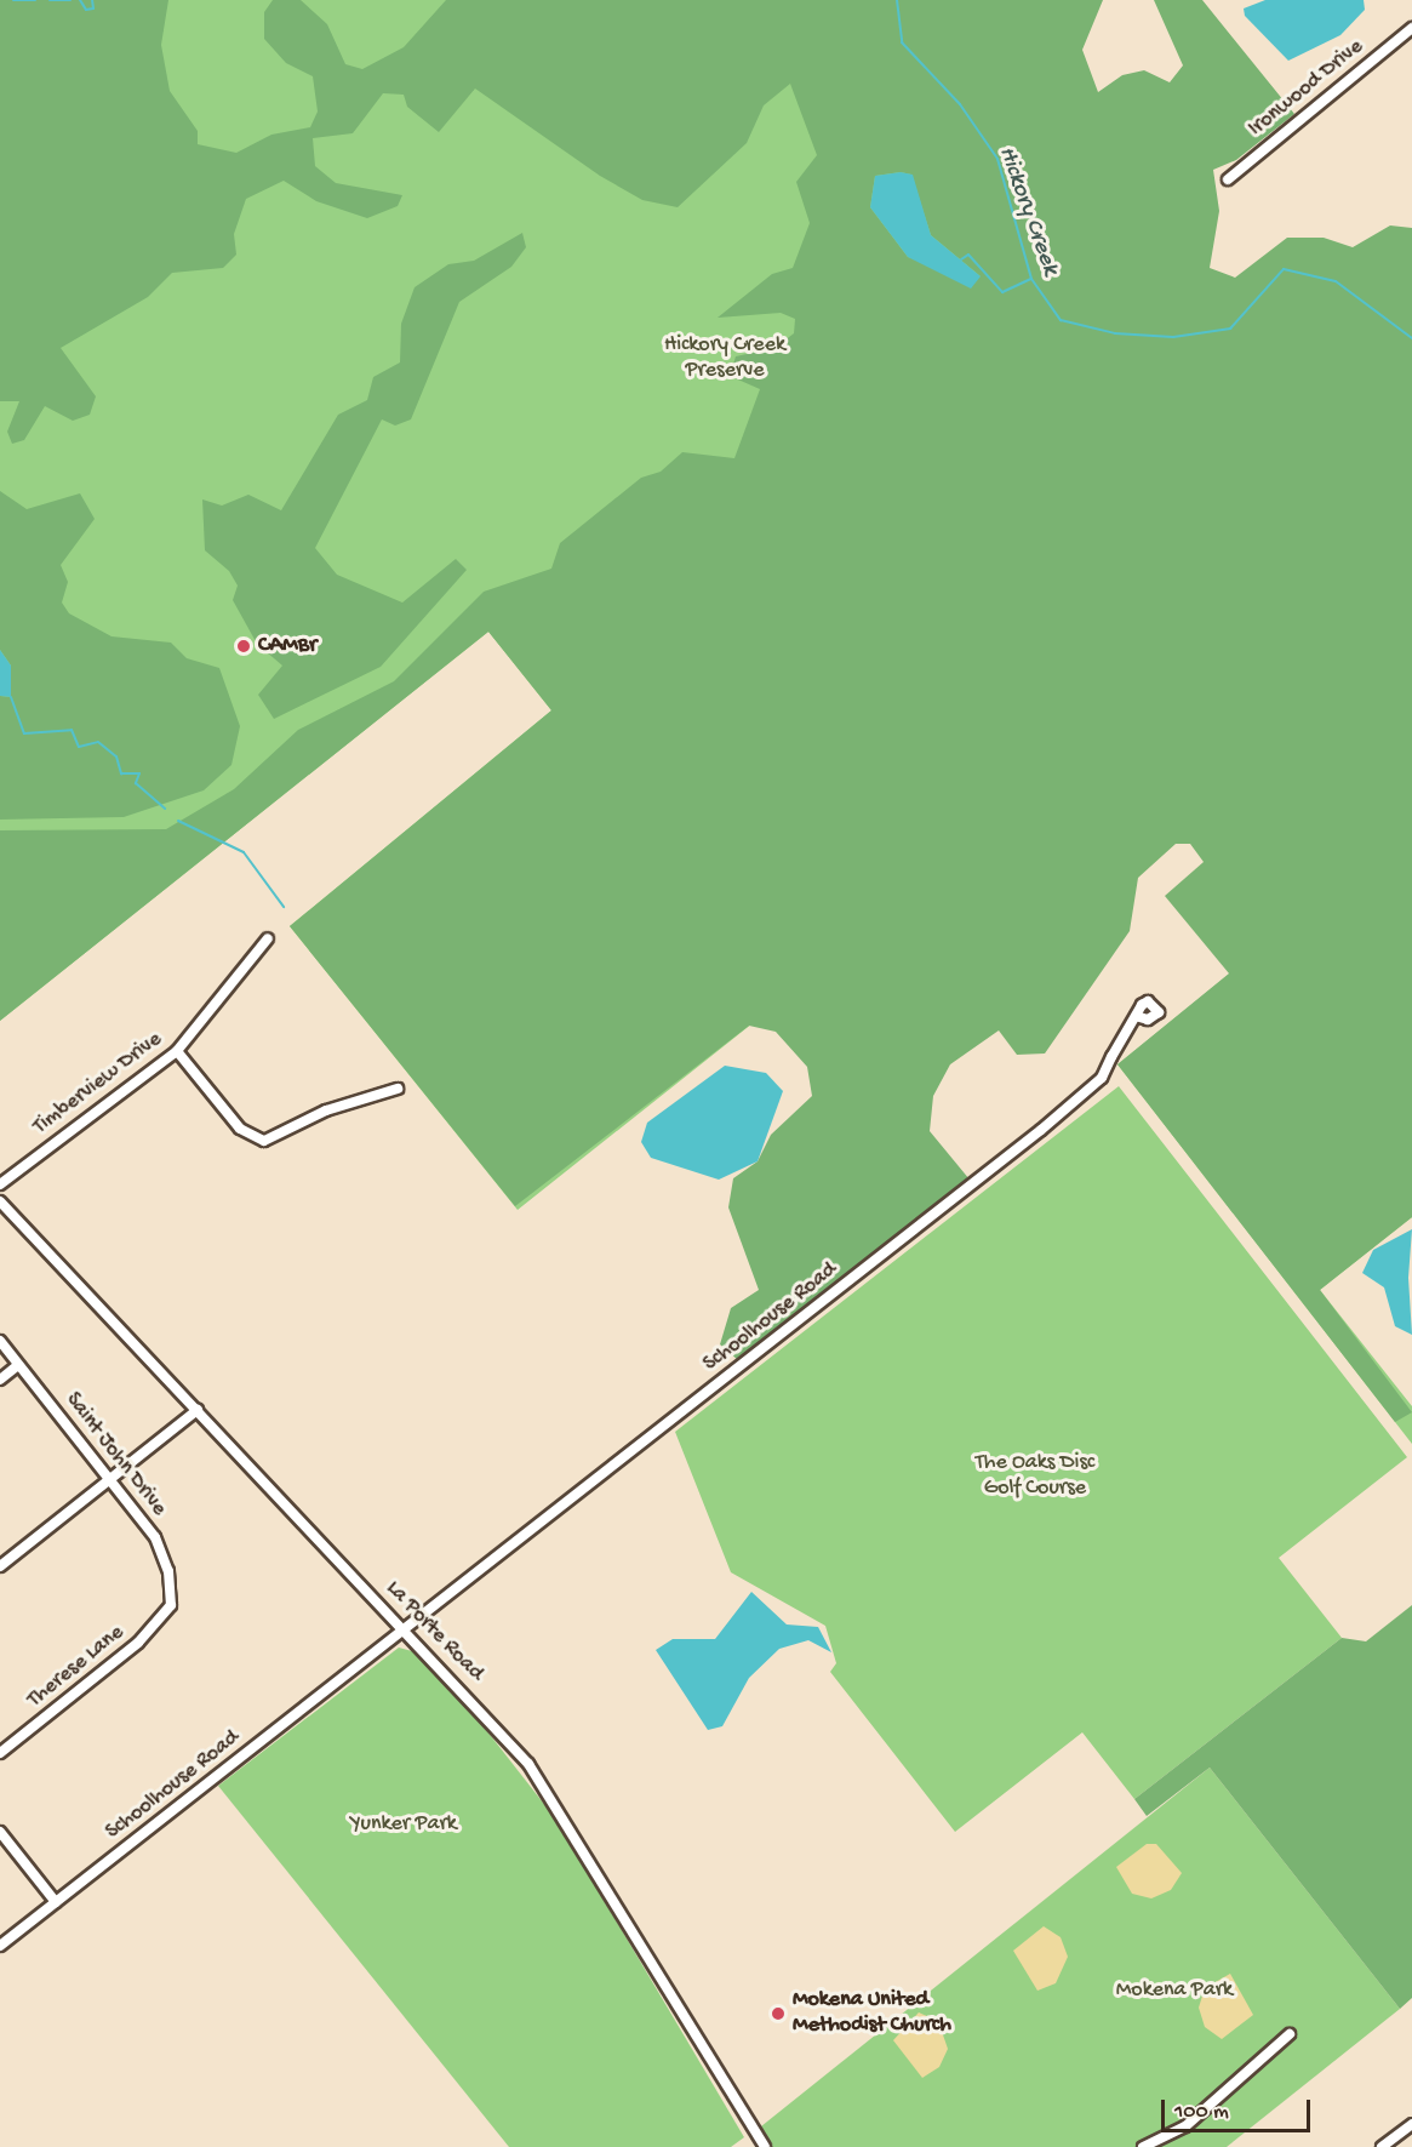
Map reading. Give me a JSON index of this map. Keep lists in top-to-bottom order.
{
  "streets": {
    "street": [
      "Ironwood Drive",
      "Timberview Drive",
      "Schoolhouse Road",
      "Saint John Drive",
      "La Porte Road",
      "Therese Lane"
    ]
  },
  "crossings": [
    ["Schoolhouse Road", "La Porte Road"],
    ["Saint John Drive", "Therese Lane"]
  ],
  "water": ["Hickory Creek"],
  "parks": [
    "Hickory Creek Preserve",
    "The Oaks Disc Golf Course",
    "Yunker Park",
    "Mokena Park"
  ],
  "places": ["CAMBr", "Mokena United Methodist Church"],
  "scale_bar": "100 m"
}
